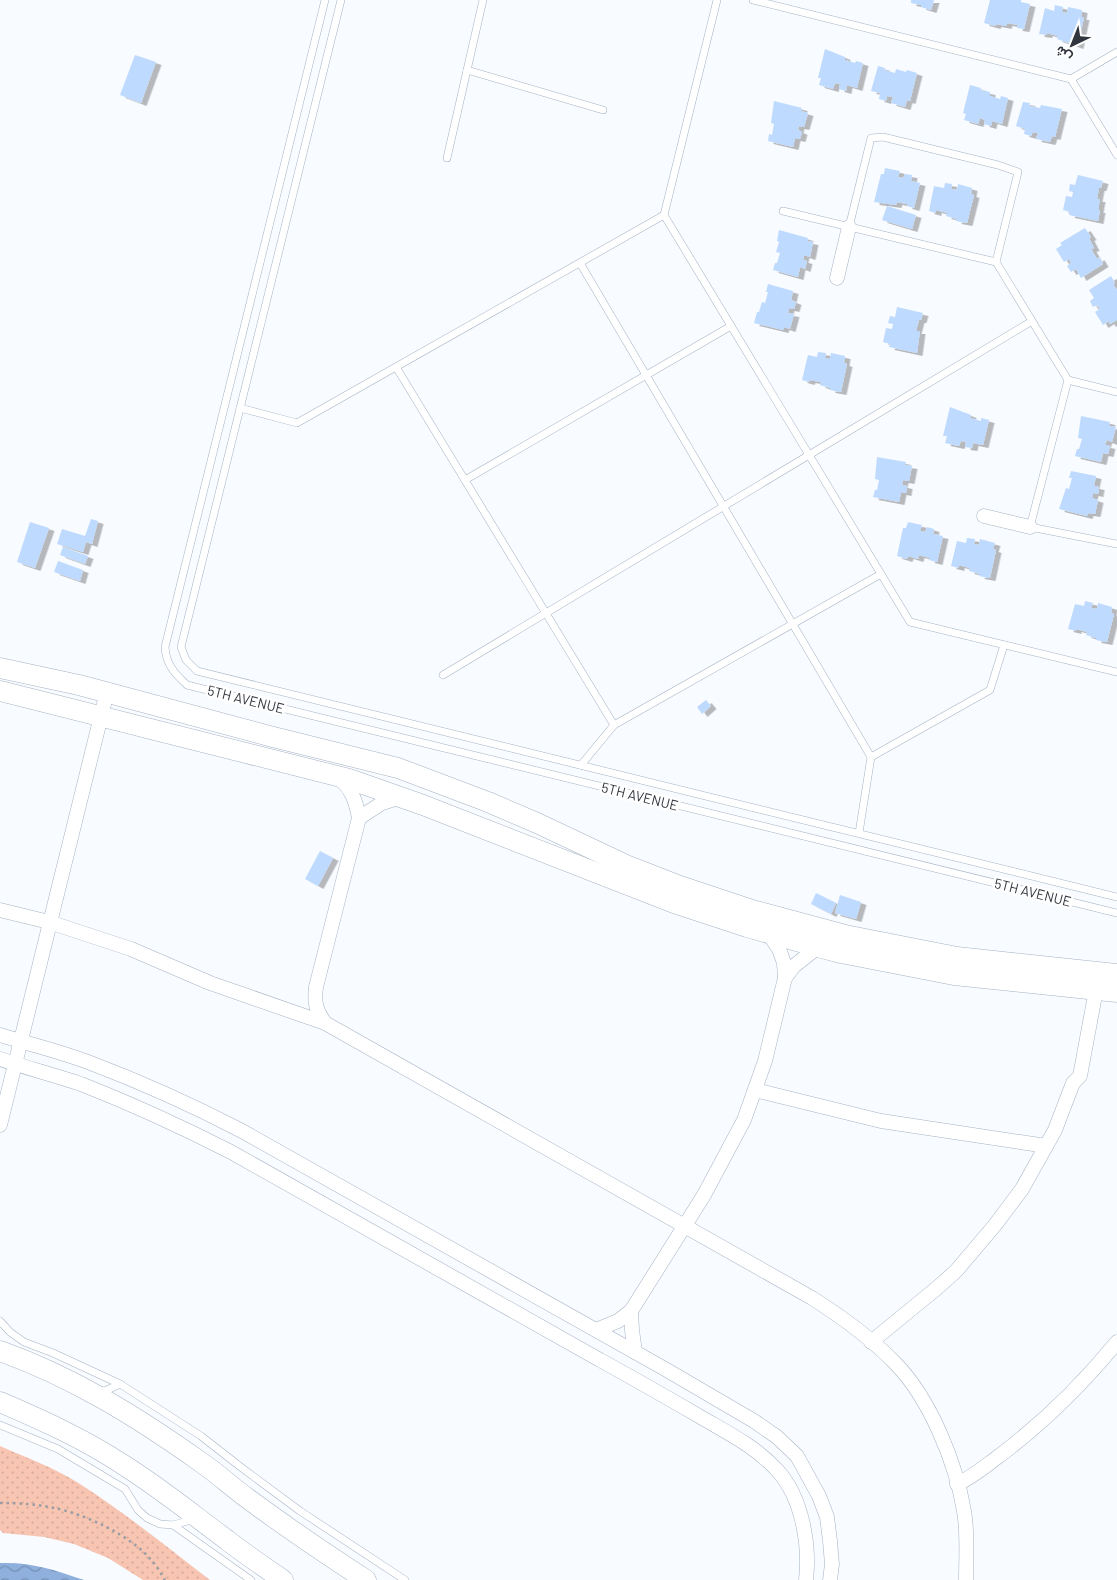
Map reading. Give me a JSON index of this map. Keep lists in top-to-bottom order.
{
  "streets": {
    "lane": ["5TH AVENUE"]
  },
  "north": "bottom left"
}
